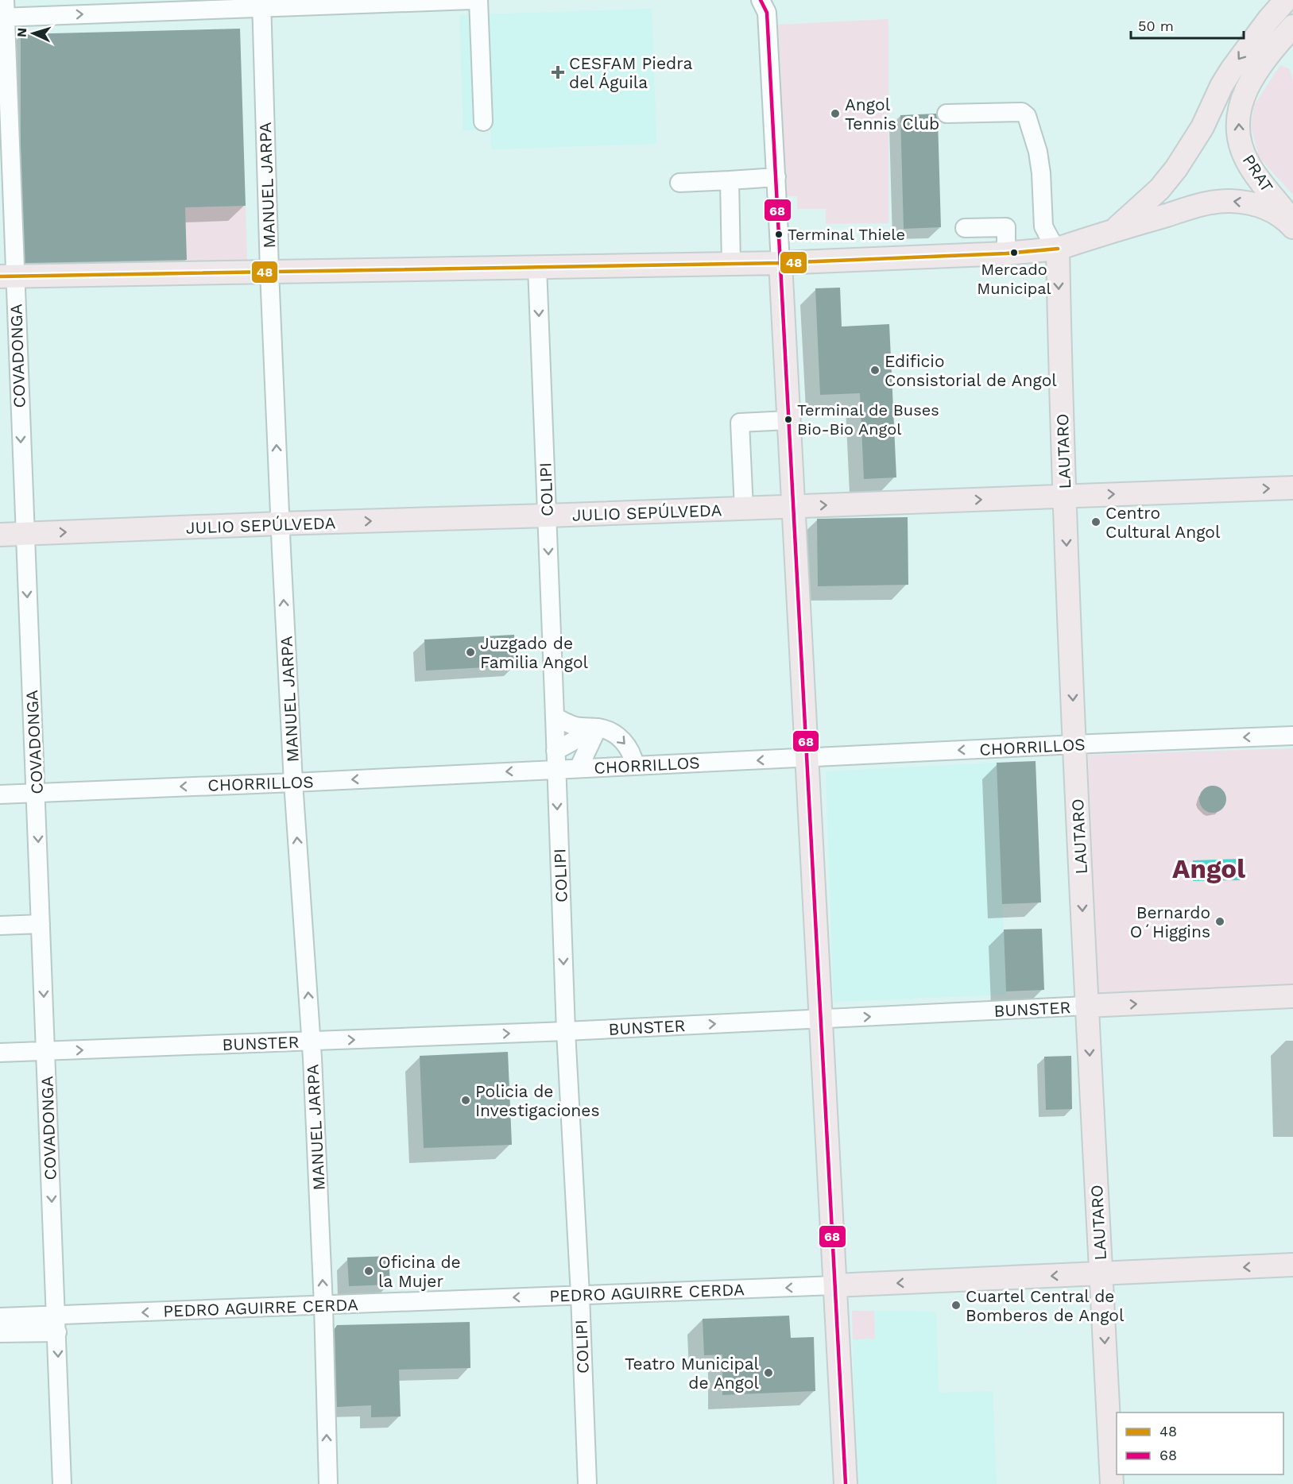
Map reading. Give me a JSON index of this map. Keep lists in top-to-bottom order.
{
  "streets": {
    "main road": [
      "PRAT",
      "LAUTARO",
      "JULIO SEPÚLVEDA",
      "BUNSTER",
      "PEDRO AGUIRRE CERDA"
    ],
    "street": [
      "MANUEL JARPA",
      "COVADONGA",
      "COLIPI",
      "CHORRILLOS"
    ]
  },
  "crossings": [
    ["MANUEL JARPA", "JULIO SEPÚLVEDA"],
    ["MANUEL JARPA", "CHORRILLOS"],
    ["MANUEL JARPA", "BUNSTER"],
    ["MANUEL JARPA", "PEDRO AGUIRRE CERDA"],
    ["COVADONGA", "JULIO SEPÚLVEDA"],
    ["COVADONGA", "CHORRILLOS"],
    ["COVADONGA", "BUNSTER"],
    ["COVADONGA", "PEDRO AGUIRRE CERDA"],
    ["LAUTARO", "JULIO SEPÚLVEDA"],
    ["LAUTARO", "CHORRILLOS"],
    ["LAUTARO", "BUNSTER"],
    ["LAUTARO", "PEDRO AGUIRRE CERDA"],
    ["COLIPI", "JULIO SEPÚLVEDA"],
    ["COLIPI", "CHORRILLOS"],
    ["COLIPI", "BUNSTER"],
    ["COLIPI", "PEDRO AGUIRRE CERDA"]
  ],
  "one_way": [
    "PRAT",
    "MANUEL JARPA",
    "COVADONGA",
    "LAUTARO",
    "COLIPI",
    "JULIO SEPÚLVEDA",
    "CHORRILLOS",
    "BUNSTER",
    "PEDRO AGUIRRE CERDA"
  ],
  "districts": ["Angol"],
  "places": {
    "health": ["CESFAM Piedra del Águila"],
    "other": [
      "Angol Tennis Club",
      "Terminal Thiele",
      "Mercado Municipal",
      "Edificio Consistorial de Angol",
      "Terminal de Buses Bio-Bio Angol",
      "Centro Cultural Angol",
      "Juzgado de Familia Angol",
      "Bernardo O´Higgins",
      "Policia de Investigaciones",
      "Oficina de la Mujer",
      "Cuartel Central de Bomberos de Angol",
      "Teatro Municipal de Angol"
    ]
  },
  "lines": ["transit line 68", "transit line 48"],
  "legend": ["48", "68"],
  "scale_bar": "50 m",
  "north": "left"
}
